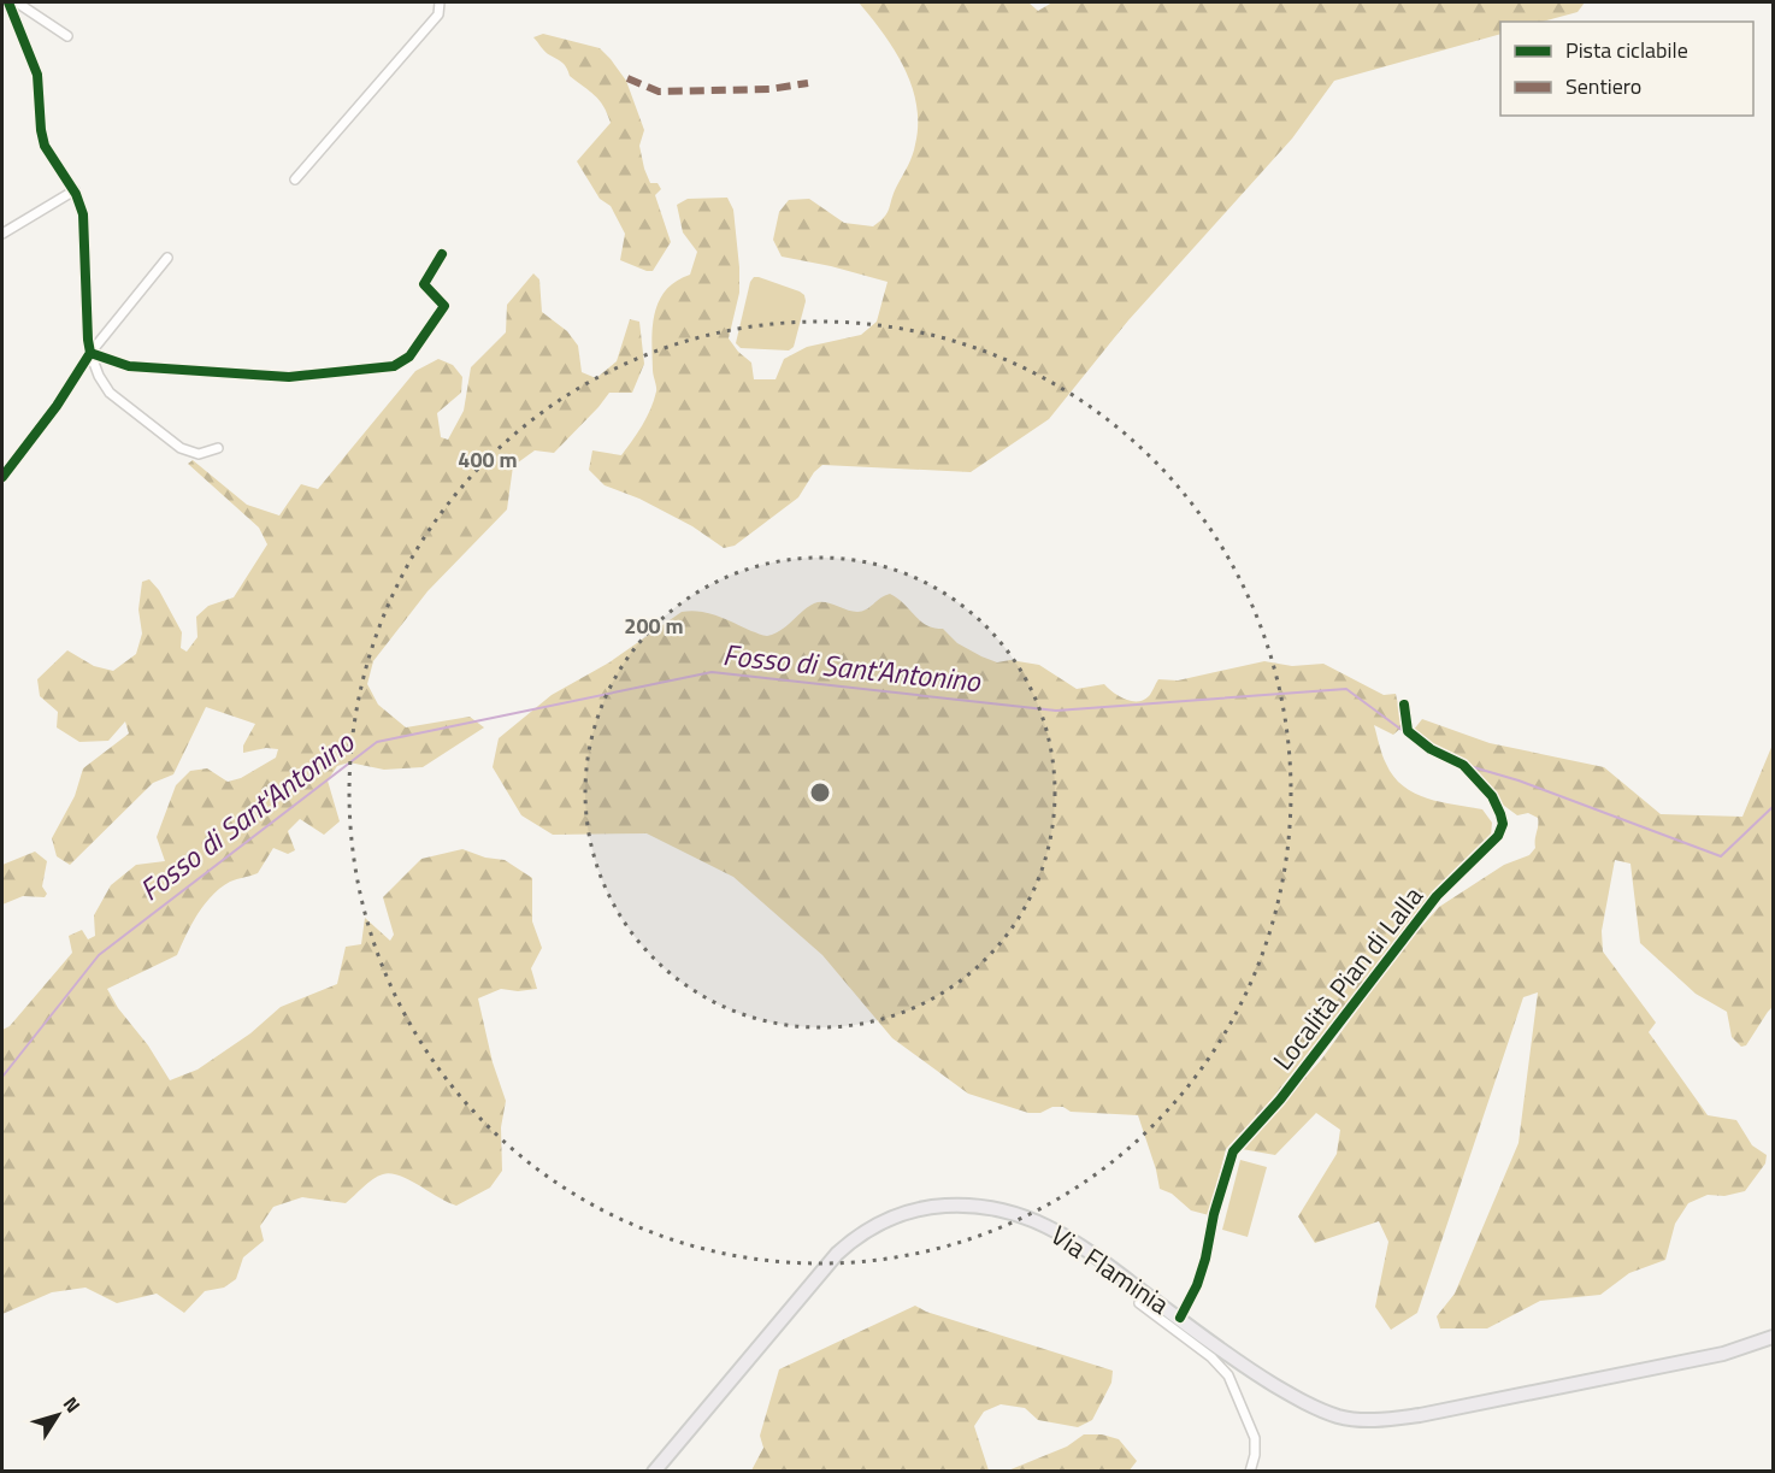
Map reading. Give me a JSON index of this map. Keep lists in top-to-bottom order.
{
  "streets": {
    "main road": ["Via Flaminia"],
    "street": ["Località Pian di Lalla"]
  },
  "crossings": [
    ["Località Pian di Lalla", "Via Flaminia"]
  ],
  "water": ["Fosso di Sant'Antonino"],
  "legend": ["Pista ciclabile", "Sentiero"],
  "north": "top right",
  "rings": ["400 m", "200 m"]
}
